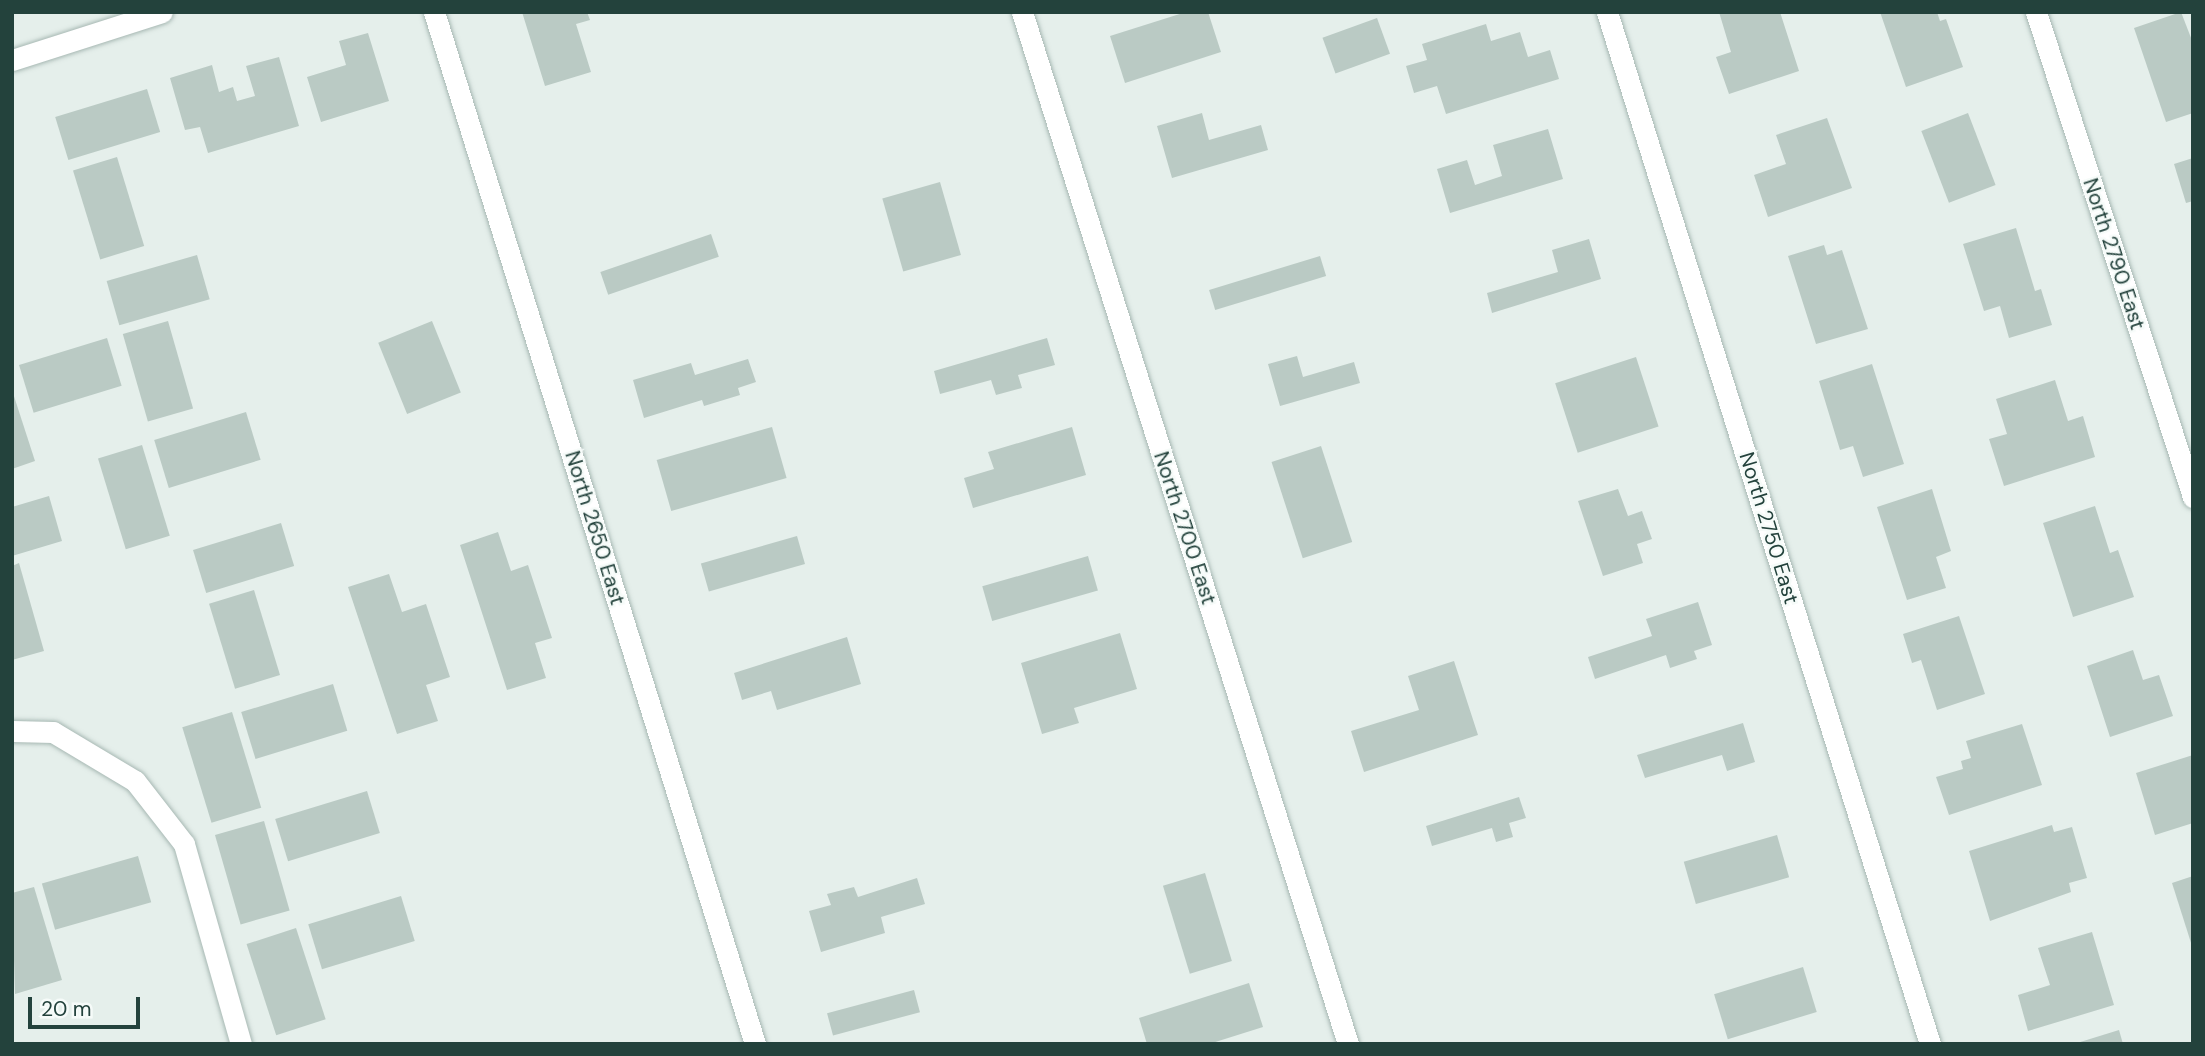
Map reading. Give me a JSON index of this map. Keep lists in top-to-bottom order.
{
  "streets": {
    "street": [
      "North 2790 East",
      "North 2650 East",
      "North 2700 East",
      "North 2750 East"
    ]
  },
  "scale_bar": "20 m"
}
